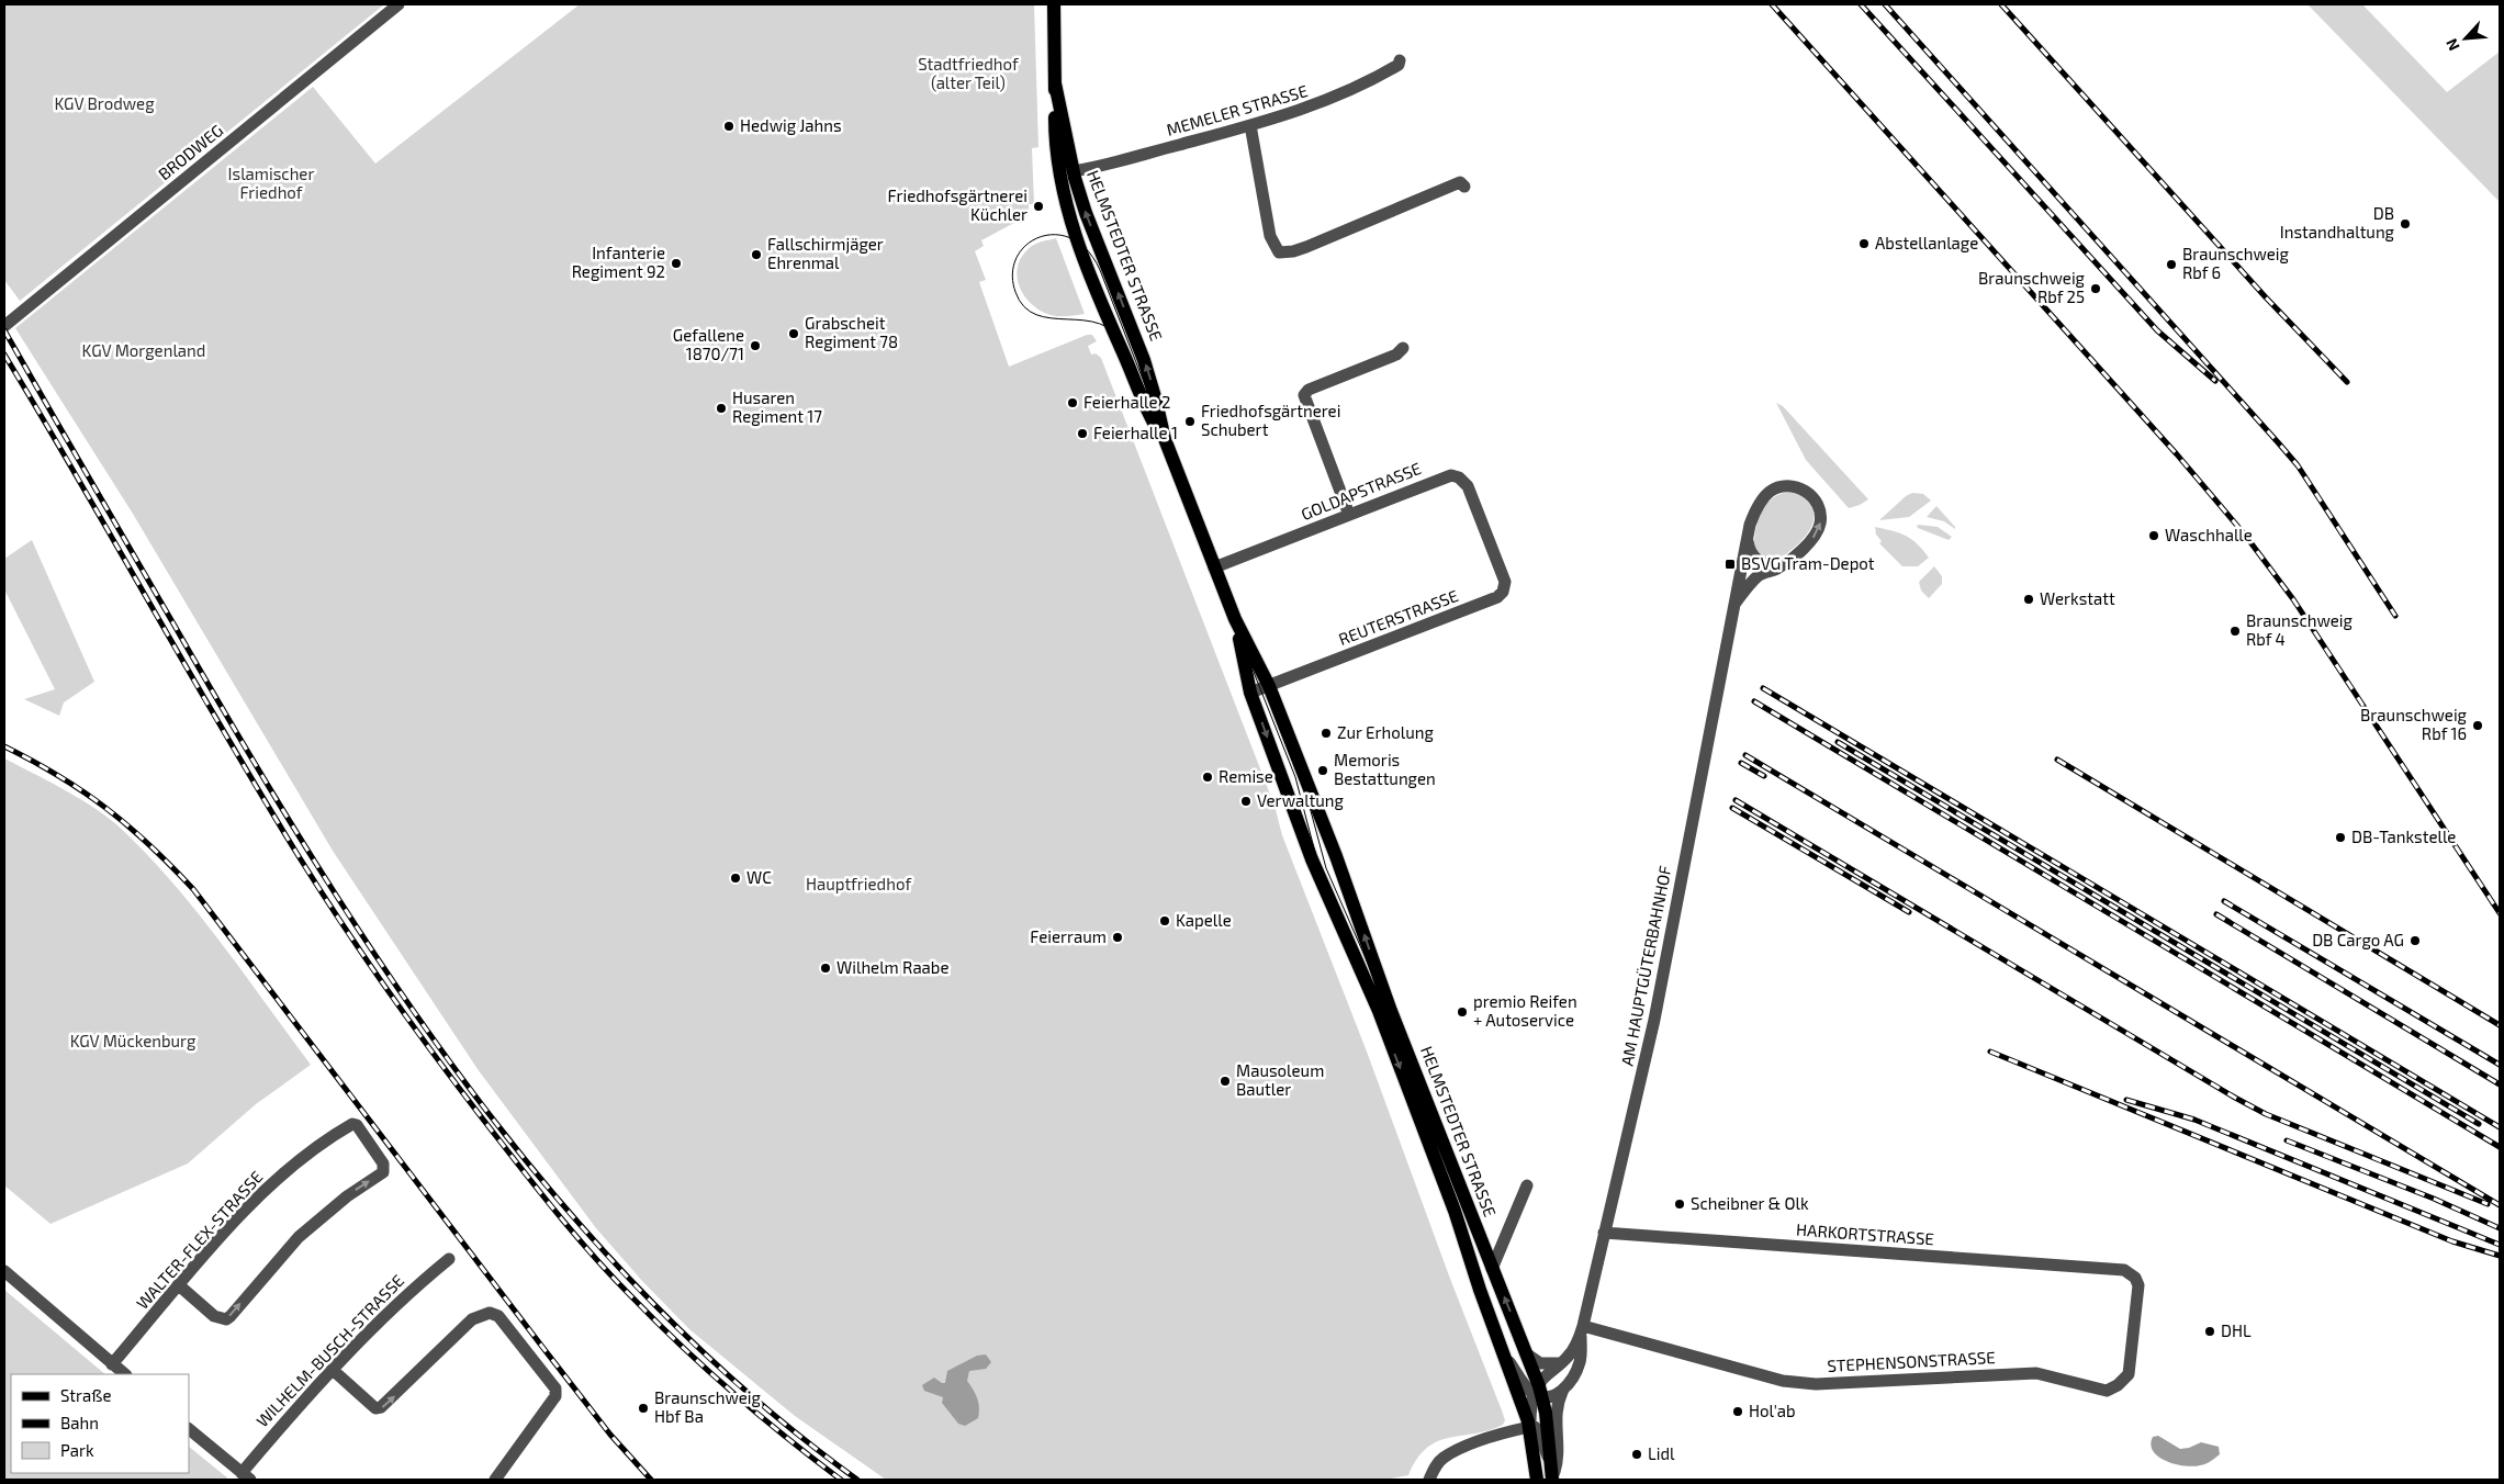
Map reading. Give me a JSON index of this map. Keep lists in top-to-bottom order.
{
  "streets": {
    "main road": ["HELMSTEDTER STRASSE"],
    "street": [
      "MEMELER STRASSE",
      "BRODWEG",
      "GOLDAPSTRASSE",
      "REUTERSTRASSE",
      "AM HAUPTGÜTERBAHNHOF",
      "HARKORTSTRASSE",
      "WALTER-FLEX-STRASSE",
      "WILHELM-BUSCH-STRASSE",
      "STEPHENSONSTRASSE"
    ]
  },
  "crossings": [
    ["MEMELER STRASSE", "HELMSTEDTER STRASSE"],
    ["HELMSTEDTER STRASSE", "GOLDAPSTRASSE"],
    ["HELMSTEDTER STRASSE", "REUTERSTRASSE"],
    ["HELMSTEDTER STRASSE", "AM HAUPTGÜTERBAHNHOF"],
    ["GOLDAPSTRASSE", "REUTERSTRASSE"],
    ["AM HAUPTGÜTERBAHNHOF", "HARKORTSTRASSE"],
    ["AM HAUPTGÜTERBAHNHOF", "STEPHENSONSTRASSE"],
    ["HARKORTSTRASSE", "STEPHENSONSTRASSE"]
  ],
  "parks": [
    "Stadtfriedhof (alter Teil)",
    "KGV Brodweg",
    "Islamischer Friedhof",
    "KGV Morgenland",
    "Hauptfriedhof",
    "KGV Mückenburg"
  ],
  "places": {
    "other": [
      "Hedwig Jahns",
      "Friedhofsgärtnerei Küchler",
      "DB Instandhaltung",
      "Abstellanlage",
      "Fallschirmjäger Ehrenmal",
      "Infanterie Regiment 92",
      "Braunschweig Rbf 6",
      "Braunschweig Rbf 25",
      "Grabscheit Regiment 78",
      "Gefallene 1870/71",
      "Feierhalle 2",
      "Husaren Regiment 17",
      "Friedhofsgärtnerei Schubert",
      "Feierhalle 1",
      "Waschhalle",
      "Werkstatt",
      "Braunschweig Rbf 4",
      "Braunschweig Rbf 16",
      "Zur Erholung",
      "Memoris Bestattungen",
      "Remise",
      "Verwaltung",
      "DB-Tankstelle",
      "WC",
      "Kapelle",
      "Feierraum",
      "DB Cargo AG",
      "Wilhelm Raabe",
      "premio Reifen + Autoservice",
      "Mausoleum Bautler",
      "Scheibner & Olk",
      "DHL",
      "Braunschweig Hbf Ba",
      "Hol'ab",
      "Lidl"
    ],
    "transit": ["BSVG Tram-Depot"]
  },
  "legend": ["Straße", "Bahn", "Park"],
  "north": "bottom left"
}
